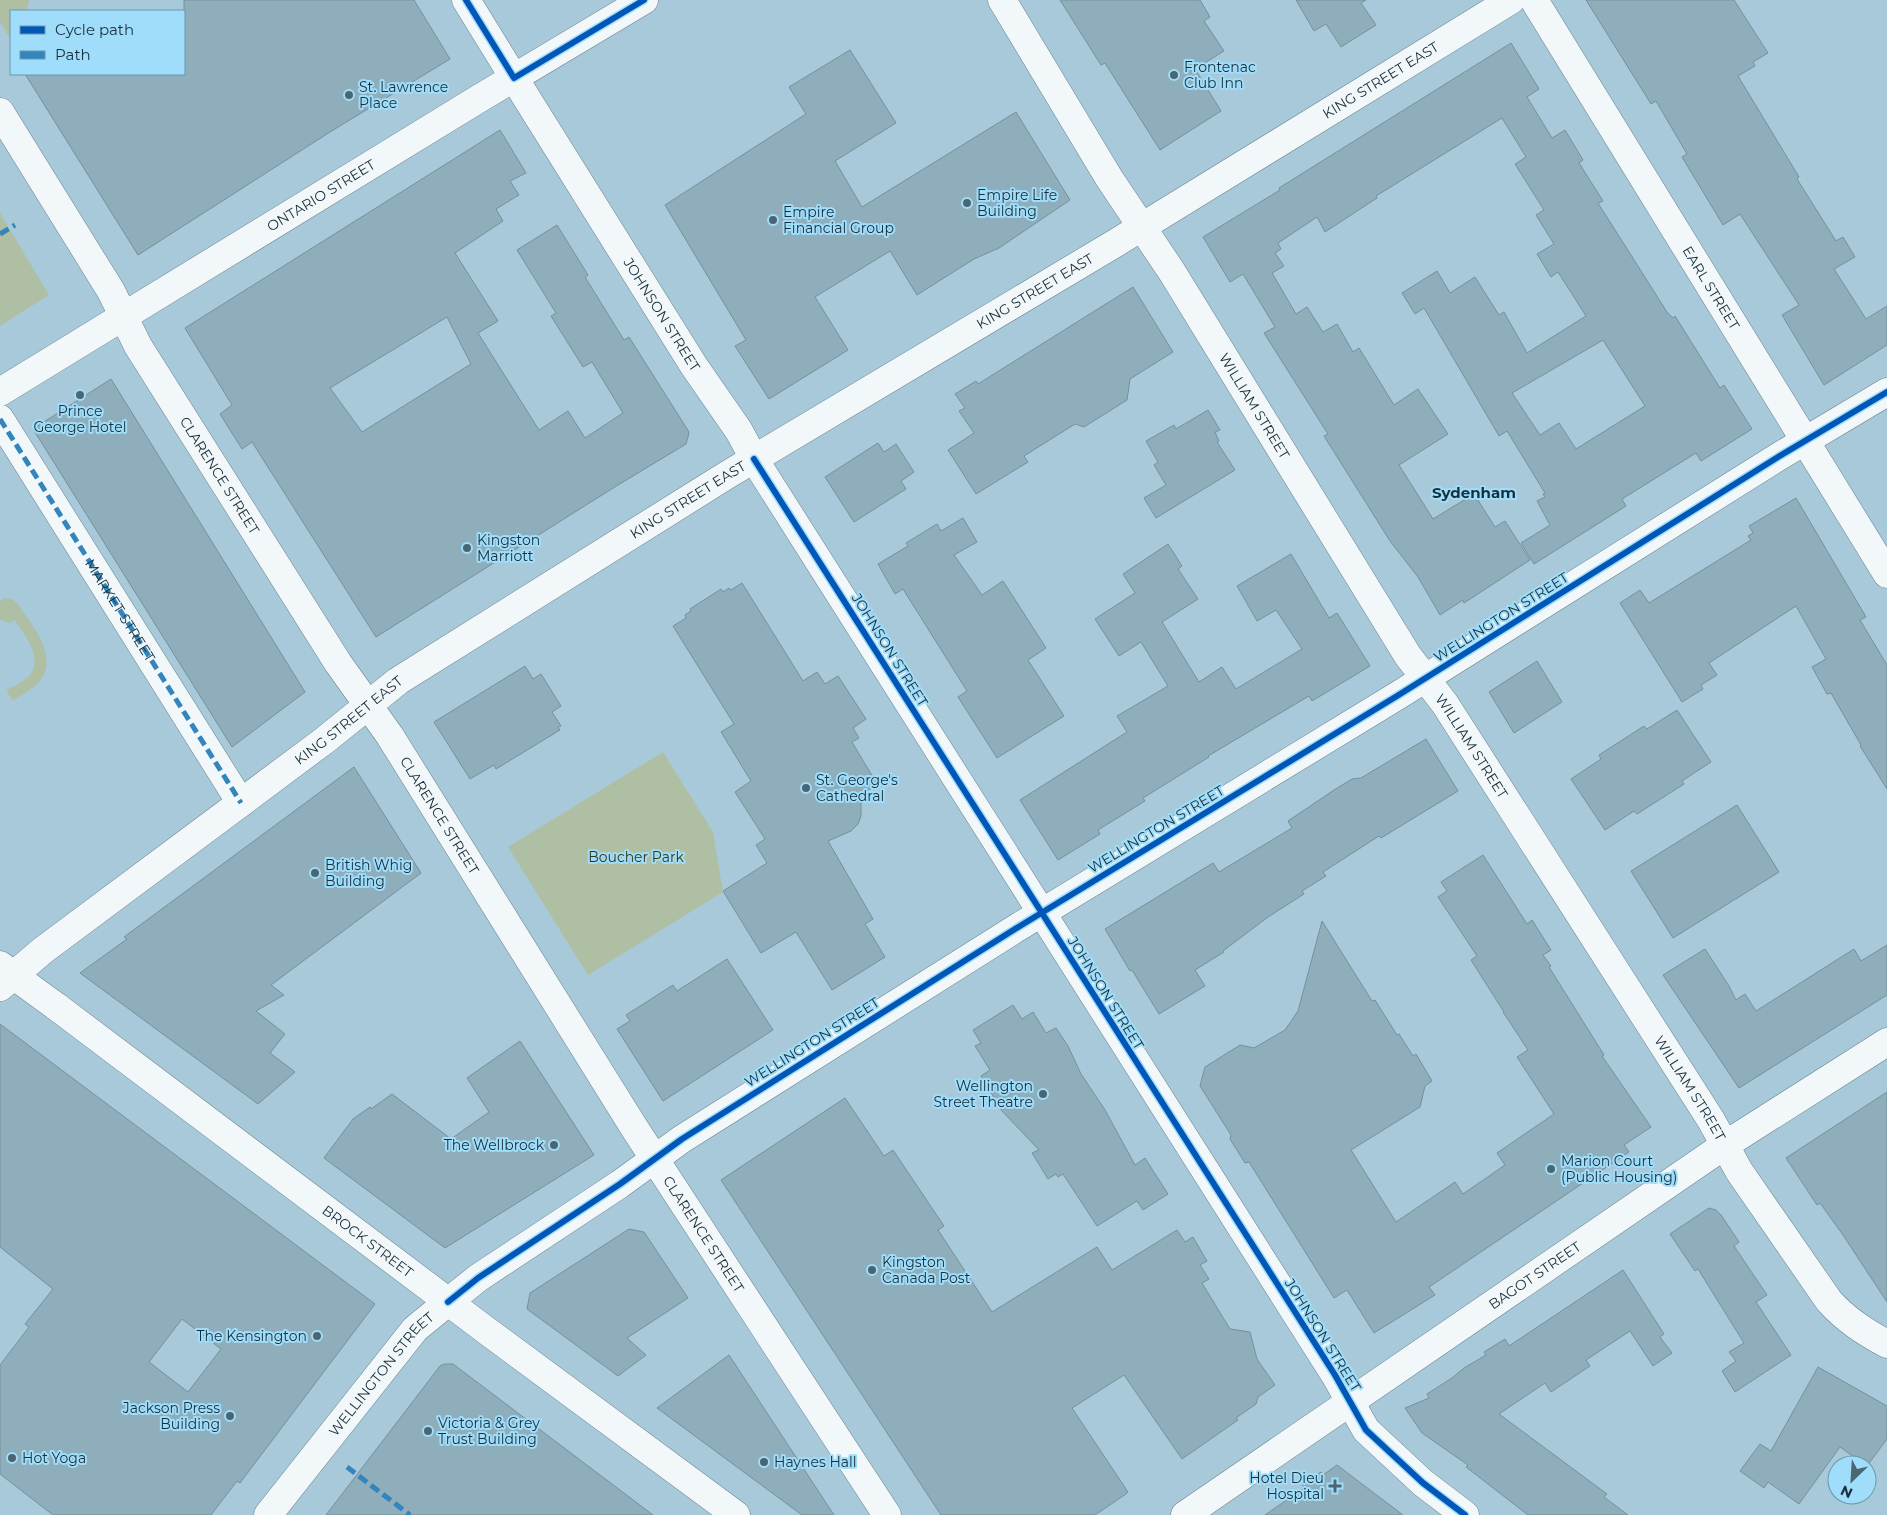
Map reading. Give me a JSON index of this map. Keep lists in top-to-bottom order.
{
  "streets": {
    "street": [
      "KING STREET EAST",
      "ONTARIO STREET",
      "EARL STREET",
      "JOHNSON STREET",
      "WILLIAM STREET",
      "CLARENCE STREET",
      "MARKET STREET",
      "WELLINGTON STREET",
      "BROCK STREET",
      "BAGOT STREET"
    ]
  },
  "crossings": [
    ["KING STREET EAST", "JOHNSON STREET"],
    ["KING STREET EAST", "WILLIAM STREET"],
    ["KING STREET EAST", "CLARENCE STREET"],
    ["KING STREET EAST", "MARKET STREET"],
    ["KING STREET EAST", "BROCK STREET"],
    ["ONTARIO STREET", "JOHNSON STREET"],
    ["ONTARIO STREET", "CLARENCE STREET"],
    ["EARL STREET", "WELLINGTON STREET"],
    ["JOHNSON STREET", "WELLINGTON STREET"],
    ["JOHNSON STREET", "BAGOT STREET"],
    ["WILLIAM STREET", "WELLINGTON STREET"],
    ["WILLIAM STREET", "BAGOT STREET"],
    ["CLARENCE STREET", "WELLINGTON STREET"],
    ["WELLINGTON STREET", "BROCK STREET"]
  ],
  "districts": ["Sydenham"],
  "parks": ["Boucher Park"],
  "places": {
    "other": [
      "Frontenac Club Inn",
      "St. Lawrence Place",
      "Empire Life Building",
      "Empire Financial Group",
      "Prince George Hotel",
      "Kingston Marriott",
      "St. George's Cathedral",
      "British Whig Building",
      "Wellington Street Theatre",
      "The Wellbrock",
      "Marion Court (Public Housing)",
      "Kingston Canada Post",
      "The Kensington",
      "Jackson Press Building",
      "Victoria & Grey Trust Building",
      "Hot Yoga",
      "Haynes Hall"
    ],
    "health": ["Hotel Dieu Hospital"]
  },
  "legend": ["Cycle path", "Path"],
  "north": "bottom left"
}
